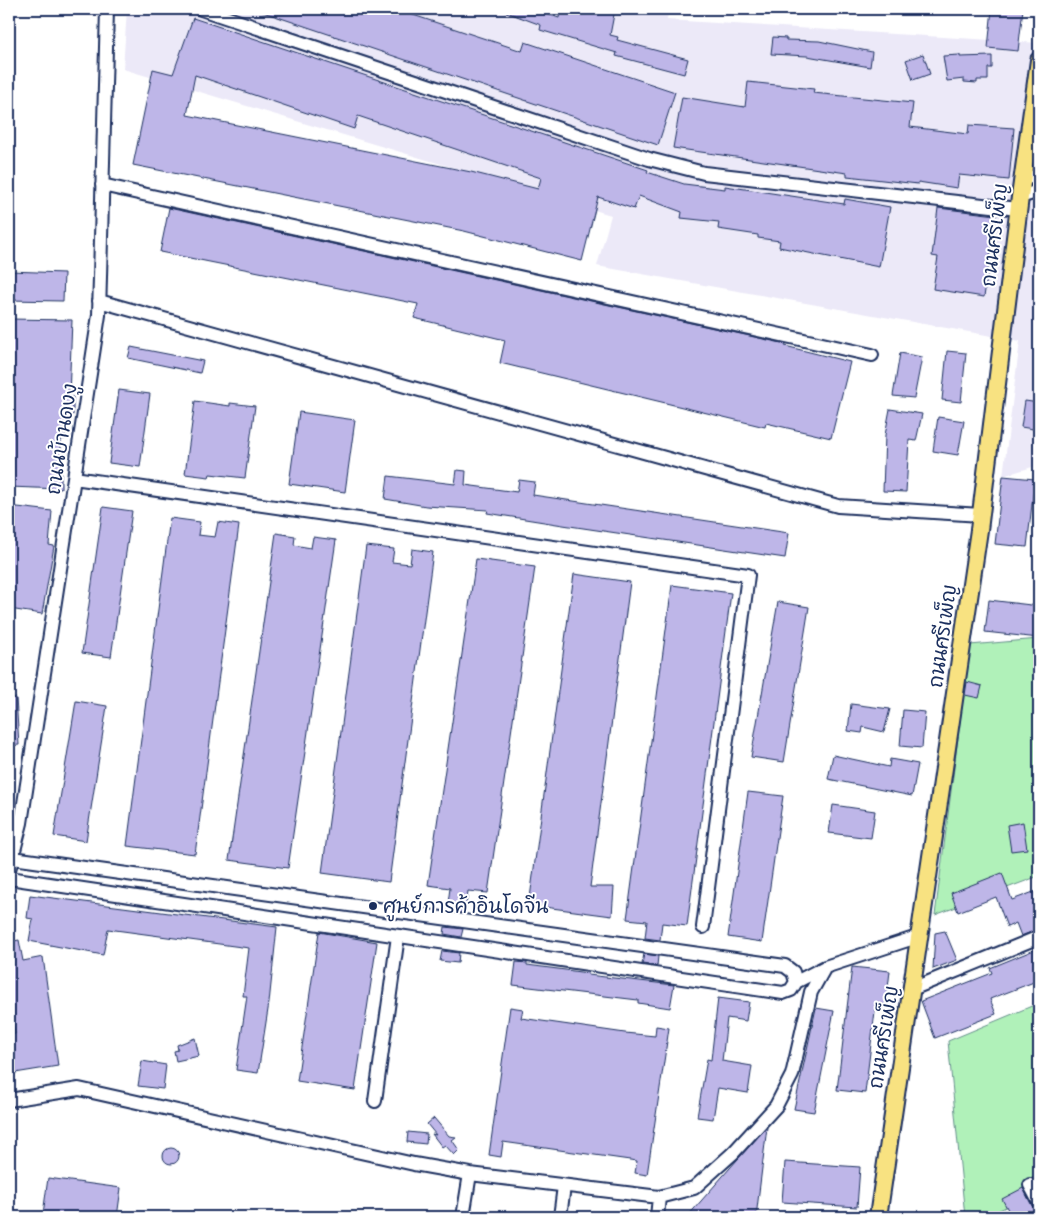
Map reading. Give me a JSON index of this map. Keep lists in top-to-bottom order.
{
  "streets": {
    "main road": ["ถนนศรีเพ็ญ"],
    "street": ["ถนนบ้านดงงู"]
  },
  "places": ["ศูนย์การค้าอินโดจีน"]
}
